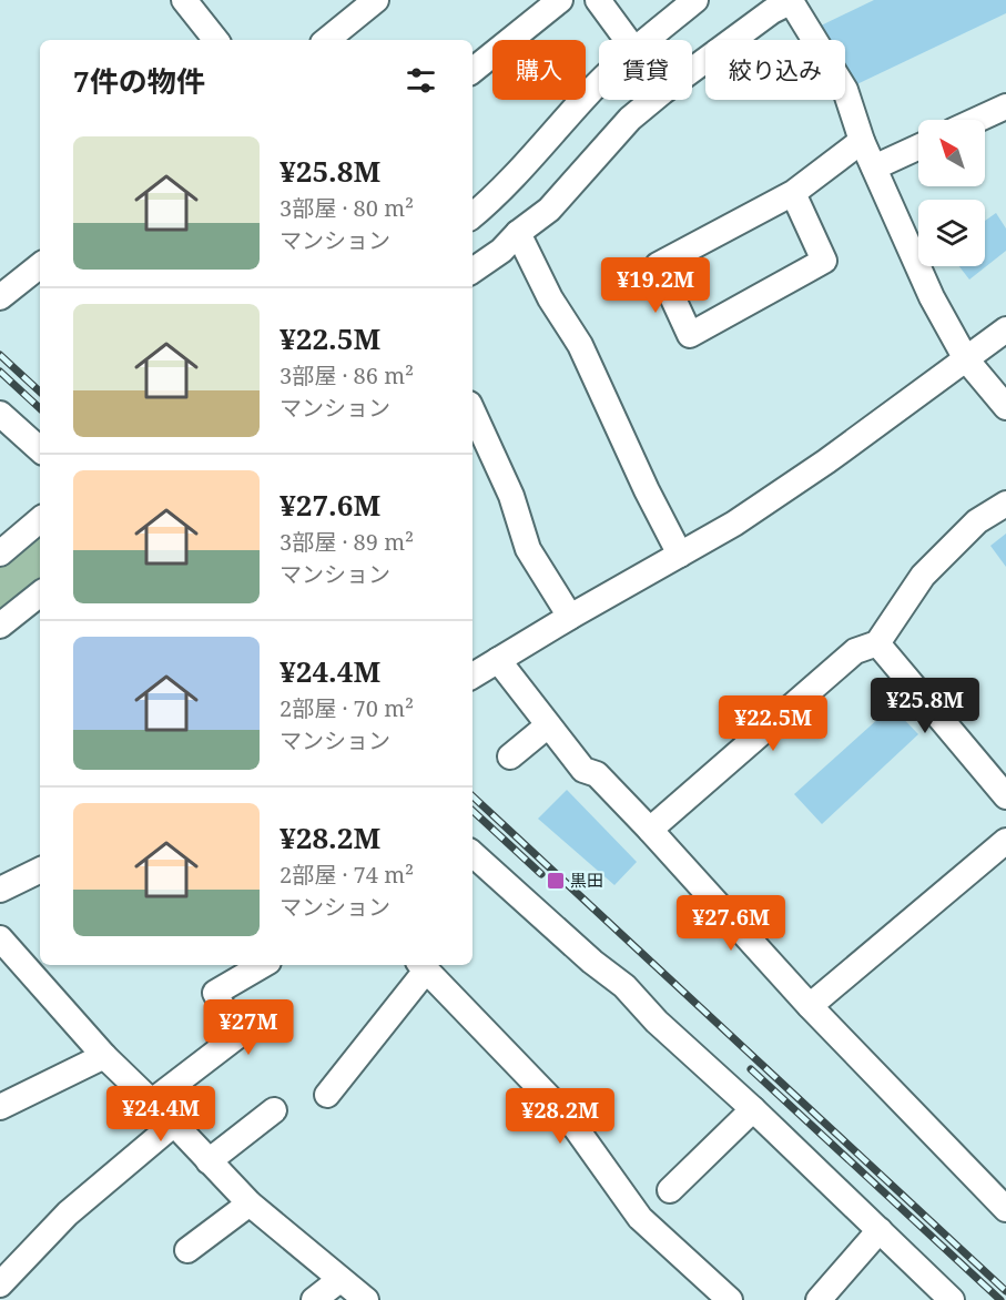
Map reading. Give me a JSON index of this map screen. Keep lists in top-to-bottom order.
{
  "places": {
    "transit": ["黒田"]
  },
  "north": "top left",
  "page": {
    "chip": ["購入", "賃貸", "絞り込み"],
    "heading": "7件の物件",
    "list": [
      {
        "name": "¥25.8M",
        "note": "3部屋 · 80 m² · マンション"
      },
      {
        "name": "¥22.5M",
        "note": "3部屋 · 86 m² · マンション"
      },
      {
        "name": "¥27.6M",
        "note": "3部屋 · 89 m² · マンション"
      },
      {
        "name": "¥24.4M",
        "note": "2部屋 · 70 m² · マンション"
      },
      {
        "name": "¥28.2M",
        "note": "2部屋 · 74 m² · マンション"
      }
    ],
    "price": [
      "¥19.2M",
      "¥25.8M",
      "¥22.5M",
      "¥27.6M",
      "¥27M",
      "¥24.4M",
      "¥28.2M"
    ]
  }
}
